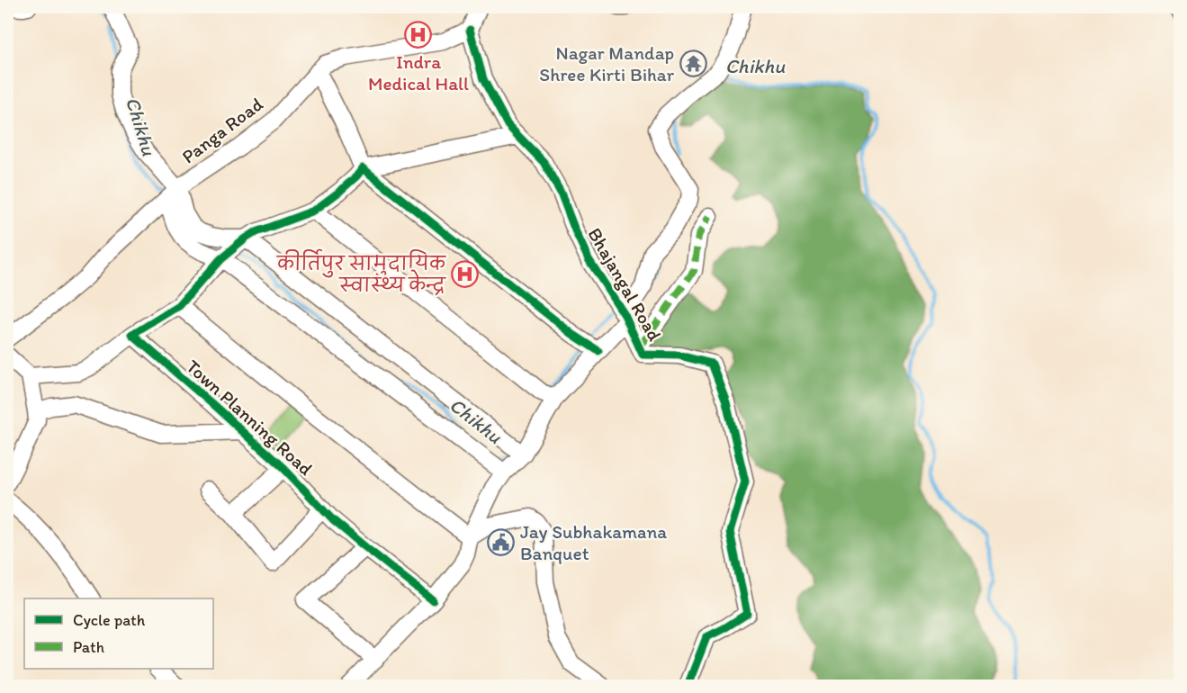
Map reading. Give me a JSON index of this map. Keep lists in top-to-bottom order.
{
  "streets": {
    "street": ["Panga Road", "Bhajangal Road", "Town Planning Road"]
  },
  "crossings": [
    ["Panga Road", "Bhajangal Road"]
  ],
  "water": ["Chikhu"],
  "places": {
    "hospital": ["Indra Medical Hall", "कीर्तिपुर सामुदायिक स्वास्थ्य केन्द्र"],
    "temple": ["Nagar Mandap Shree Kirti Bihar"],
    "public building": ["Jay Subhakamana Banquet"]
  },
  "legend": ["Cycle path", "Path"]
}
